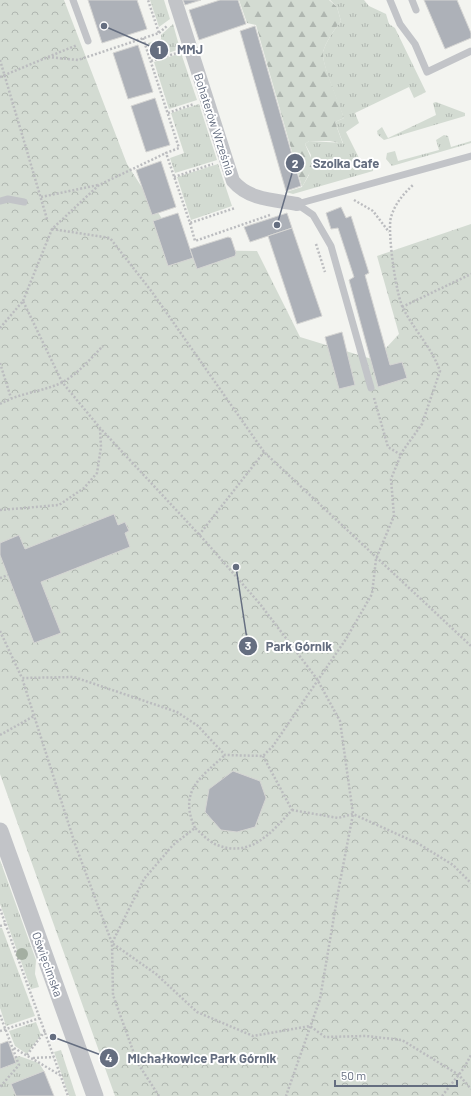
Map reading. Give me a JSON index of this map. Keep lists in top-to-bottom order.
{
  "streets": {
    "street": ["Bohaterów Września", "Oświęcimska"]
  },
  "places": [
    "MMJ",
    "Szolka Cafe",
    "Park Górnik",
    "Michałkowice Park Górnik"
  ],
  "scale_bar": "50 m"
}
